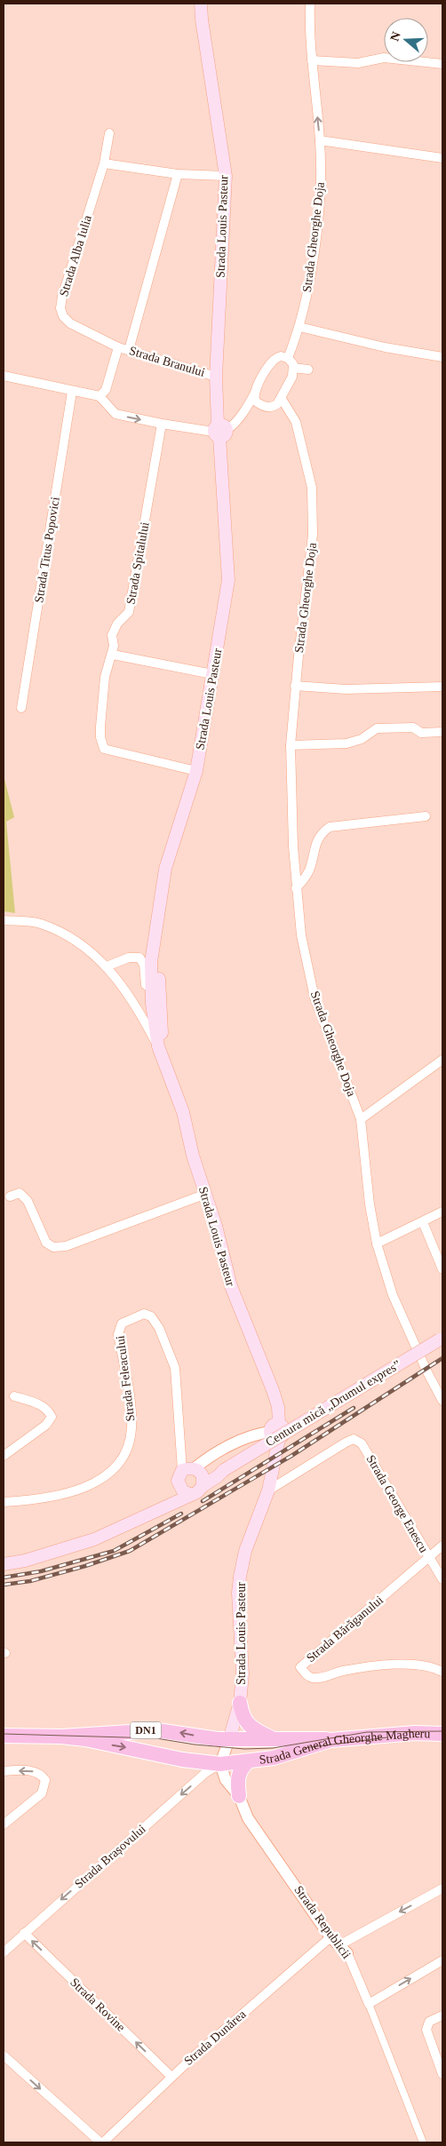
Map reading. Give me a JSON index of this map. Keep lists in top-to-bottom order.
{
  "streets": {
    "main road": [
      "Strada Louis Pasteur",
      "Centura mică „Drumul expres”",
      "DN1",
      "Strada General Gheorghe Magheru"
    ],
    "street": [
      "Strada Gheorghe Doja",
      "Strada Alba Iulia",
      "Strada Branului",
      "Strada Titus Popovici",
      "Strada Spitalului",
      "Strada Feleacului",
      "Strada George Enescu",
      "Strada Bărăganului",
      "Strada Brașovului",
      "Strada Republicii",
      "Strada Rovine",
      "Strada Dunărea"
    ]
  },
  "crossings": [
    ["Strada Louis Pasteur", "Strada Branului"],
    ["Strada Louis Pasteur", "Strada Spitalului"],
    ["Strada Louis Pasteur", "Strada George Enescu"],
    ["Strada Louis Pasteur", "DN1"],
    ["Strada Louis Pasteur", "Strada Brașovului"],
    ["Strada Louis Pasteur", "Strada Republicii"],
    ["Strada Alba Iulia", "Strada Branului"],
    ["Strada Feleacului", "Centura mică „Drumul expres”"],
    ["Strada George Enescu", "Strada Bărăganului"],
    ["DN1", "Strada General Gheorghe Magheru"],
    ["DN1", "Strada Brașovului"],
    ["DN1", "Strada Republicii"],
    ["Strada Brașovului", "Strada Republicii"],
    ["Strada Brașovului", "Strada Rovine"],
    ["Strada Republicii", "Strada Dunărea"],
    ["Strada Rovine", "Strada Dunărea"]
  ],
  "one_way": ["Strada Brașovului", "Strada Rovine"],
  "north": "left"
}
